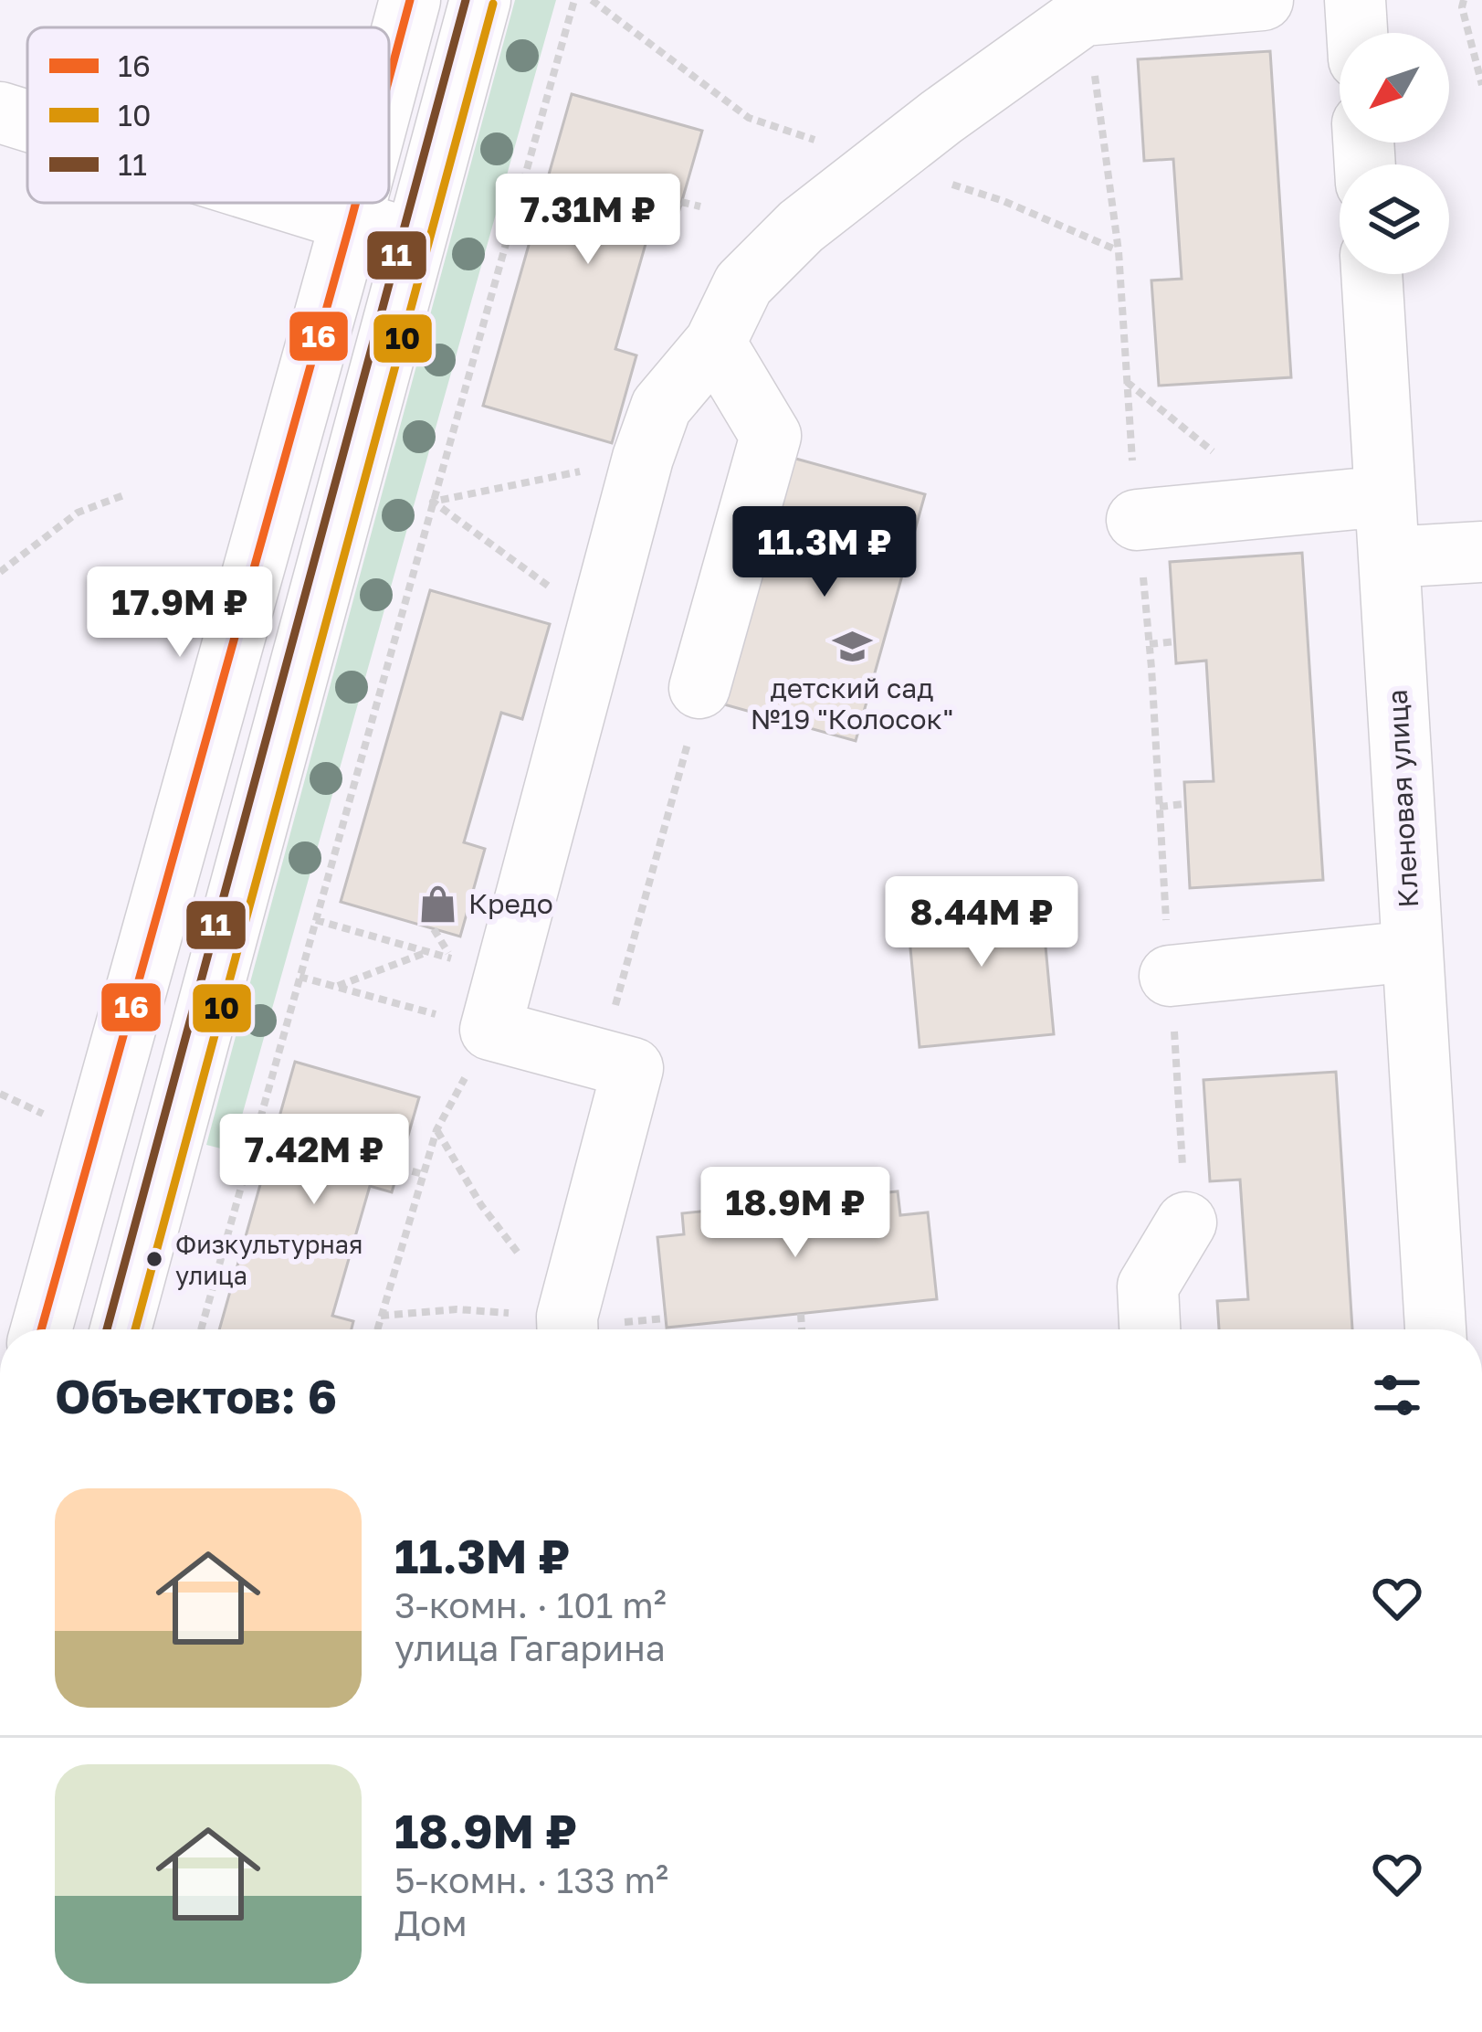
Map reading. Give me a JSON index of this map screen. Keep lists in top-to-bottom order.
{
  "streets": {
    "main road": ["Кленовая улица"]
  },
  "places": {
    "school or university": ["детский сад №19 \"Колосок\""],
    "shop": ["Кредо"],
    "other": ["Физкультурная улица"]
  },
  "lines": ["transit line 16", "transit line 11", "transit line 10"],
  "legend": ["16", "10", "11"],
  "north": "bottom left",
  "page": {
    "price": [
      "7.31M ₽",
      "11.3M ₽",
      "17.9M ₽",
      "8.44M ₽",
      "7.42M ₽",
      "18.9M ₽"
    ],
    "heading": "Объектов: 6",
    "list": [
      {
        "name": "11.3M ₽",
        "note": "3-комн. · 101 m² · улица Гагарина"
      },
      {
        "name": "18.9M ₽",
        "note": "5-комн. · 133 m² · Дом"
      }
    ]
  }
}
